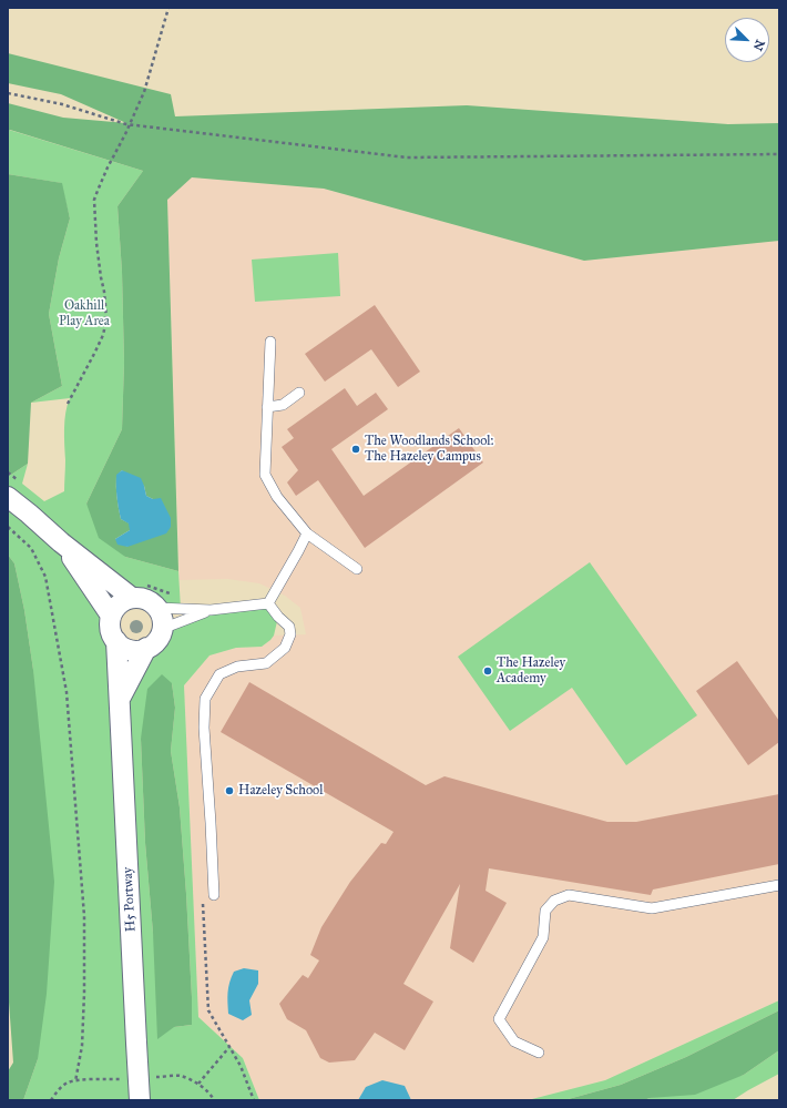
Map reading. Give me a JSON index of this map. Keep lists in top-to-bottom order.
{
  "streets": {
    "street": ["H5 Portway"]
  },
  "parks": ["Oakhill Play Area"],
  "places": ["The Woodlands School: The Hazeley Campus", "The Hazeley Academy", "Hazeley School"],
  "north": "bottom right"
}
